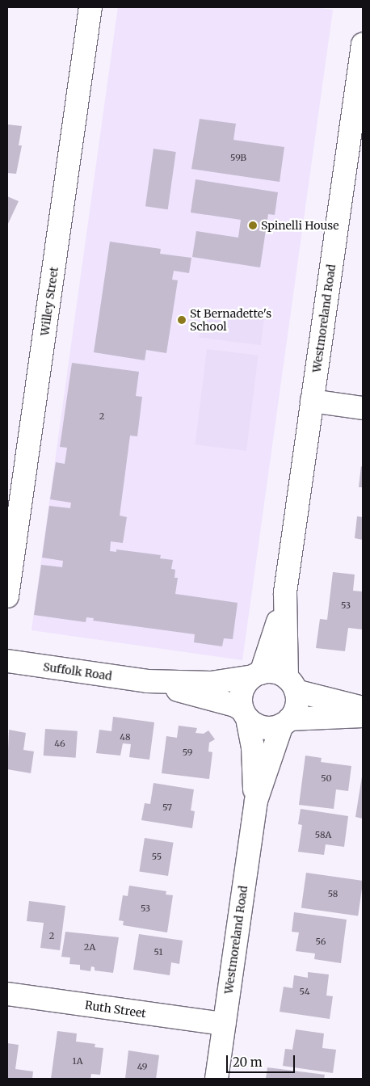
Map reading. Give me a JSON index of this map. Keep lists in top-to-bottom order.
{
  "streets": {
    "street": [
      "Willey Street",
      "Westmoreland Road",
      "Suffolk Road",
      "Ruth Street"
    ]
  },
  "crossings": [
    ["Westmoreland Road", "Suffolk Road"],
    ["Westmoreland Road", "Ruth Street"]
  ],
  "places": ["Spinelli House", "St Bernadette's School"],
  "house_numbers": [
    "59B",
    "2",
    "53",
    "48",
    "46",
    "59",
    "50",
    "57",
    "58A",
    "55",
    "58",
    "53",
    "2",
    "56",
    "2A",
    "51",
    "54",
    "1A",
    "49"
  ],
  "scale_bar": "20 m"
}
